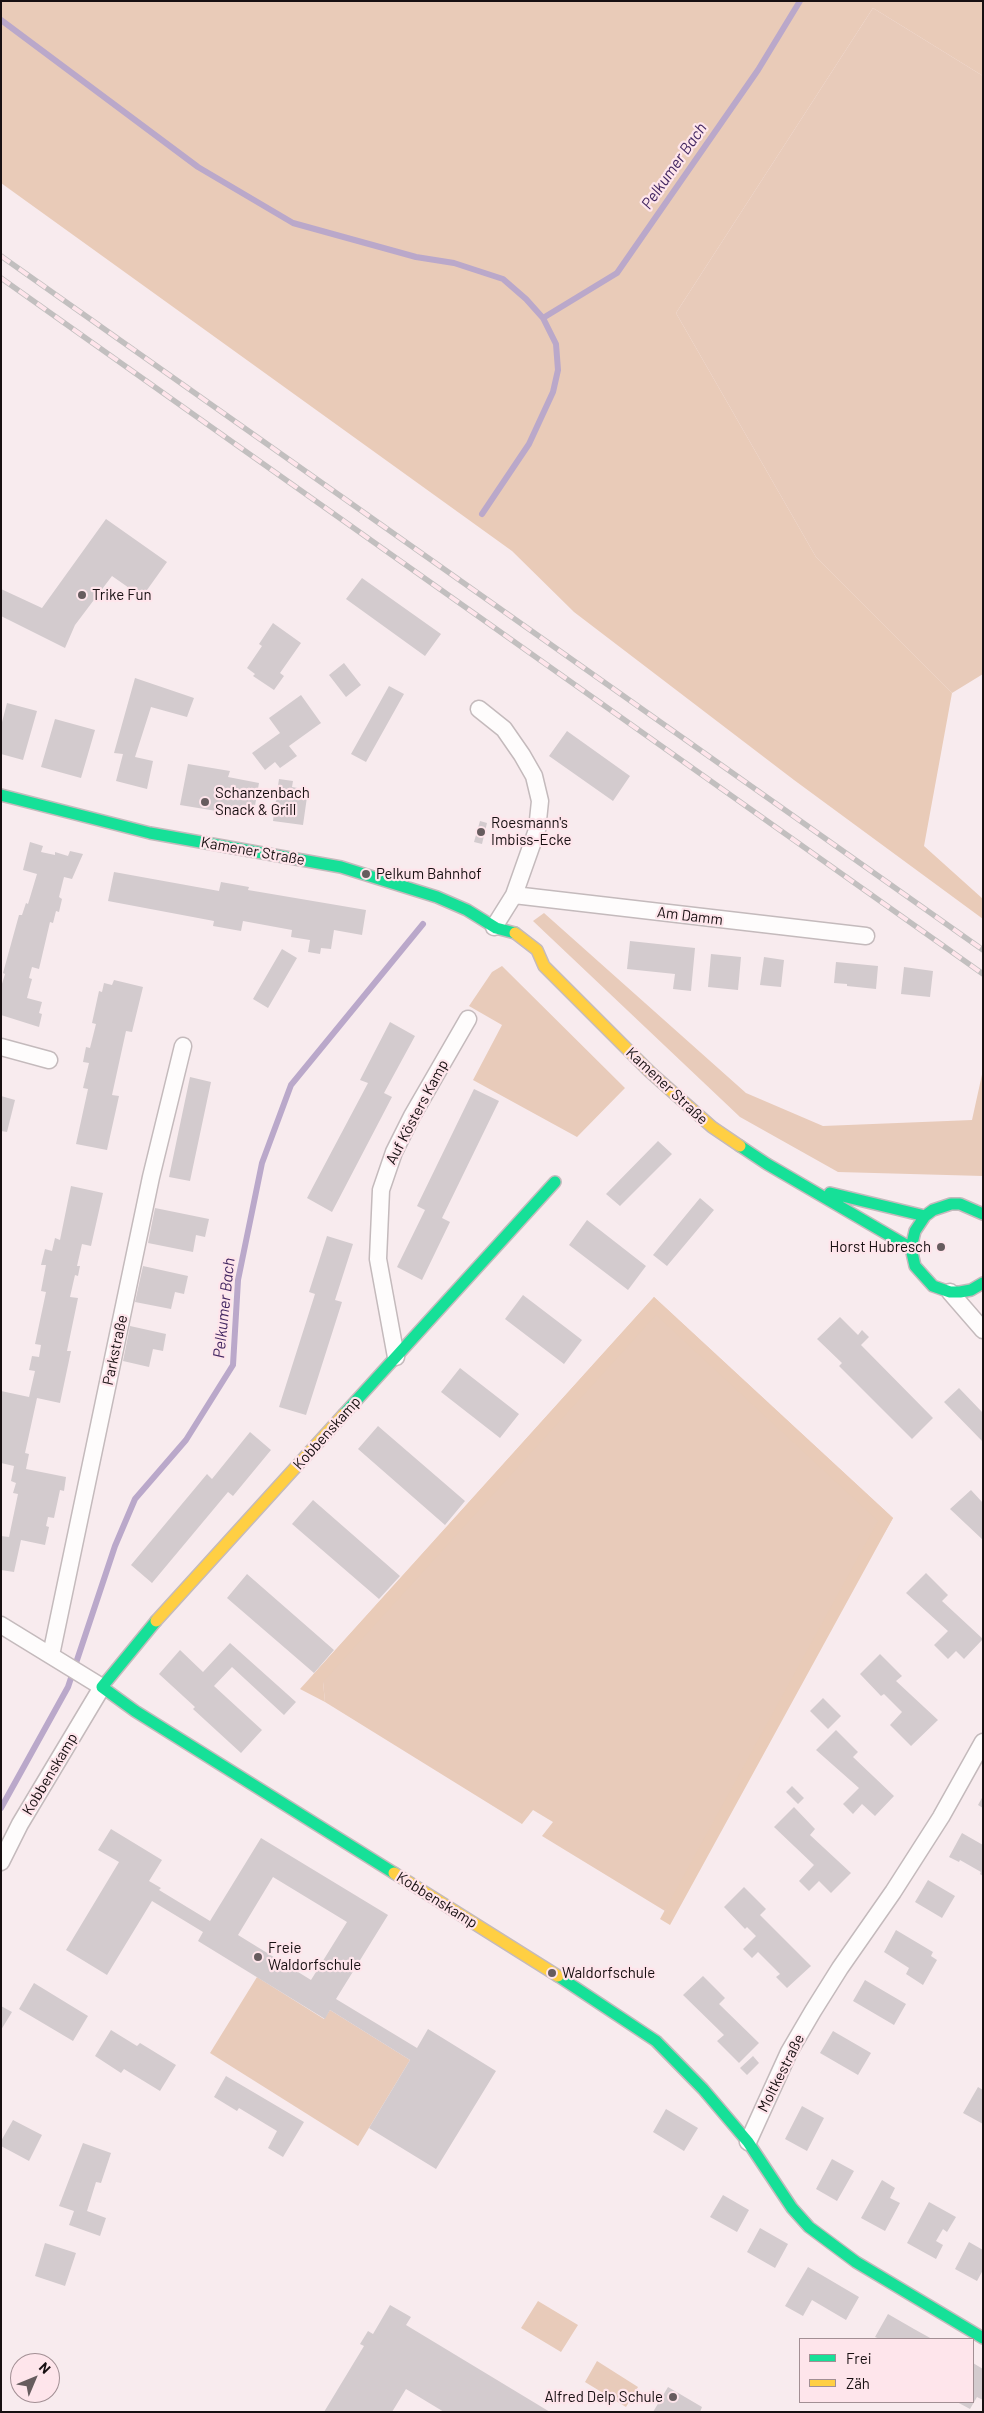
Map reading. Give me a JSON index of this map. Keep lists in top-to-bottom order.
{
  "streets": {
    "street": [
      "Kamener Straße",
      "Am Damm",
      "Auf Kösters Kamp",
      "Parkstraße",
      "Kobbenskamp",
      "Moltkestraße"
    ]
  },
  "crossings": [
    ["Auf Kösters Kamp", "Kobbenskamp"],
    ["Kobbenskamp", "Moltkestraße"]
  ],
  "water": ["Pelkumer Bach"],
  "places": [
    "Trike Fun",
    "Schanzenbach Snack & Grill",
    "Roesmann's Imbiss-Ecke",
    "Pelkum Bahnhof",
    "Horst Hubresch",
    "Freie Waldorfschule",
    "Waldorfschule",
    "Alfred Delp Schule"
  ],
  "legend": ["Frei", "Zäh"],
  "north": "top right"
}
